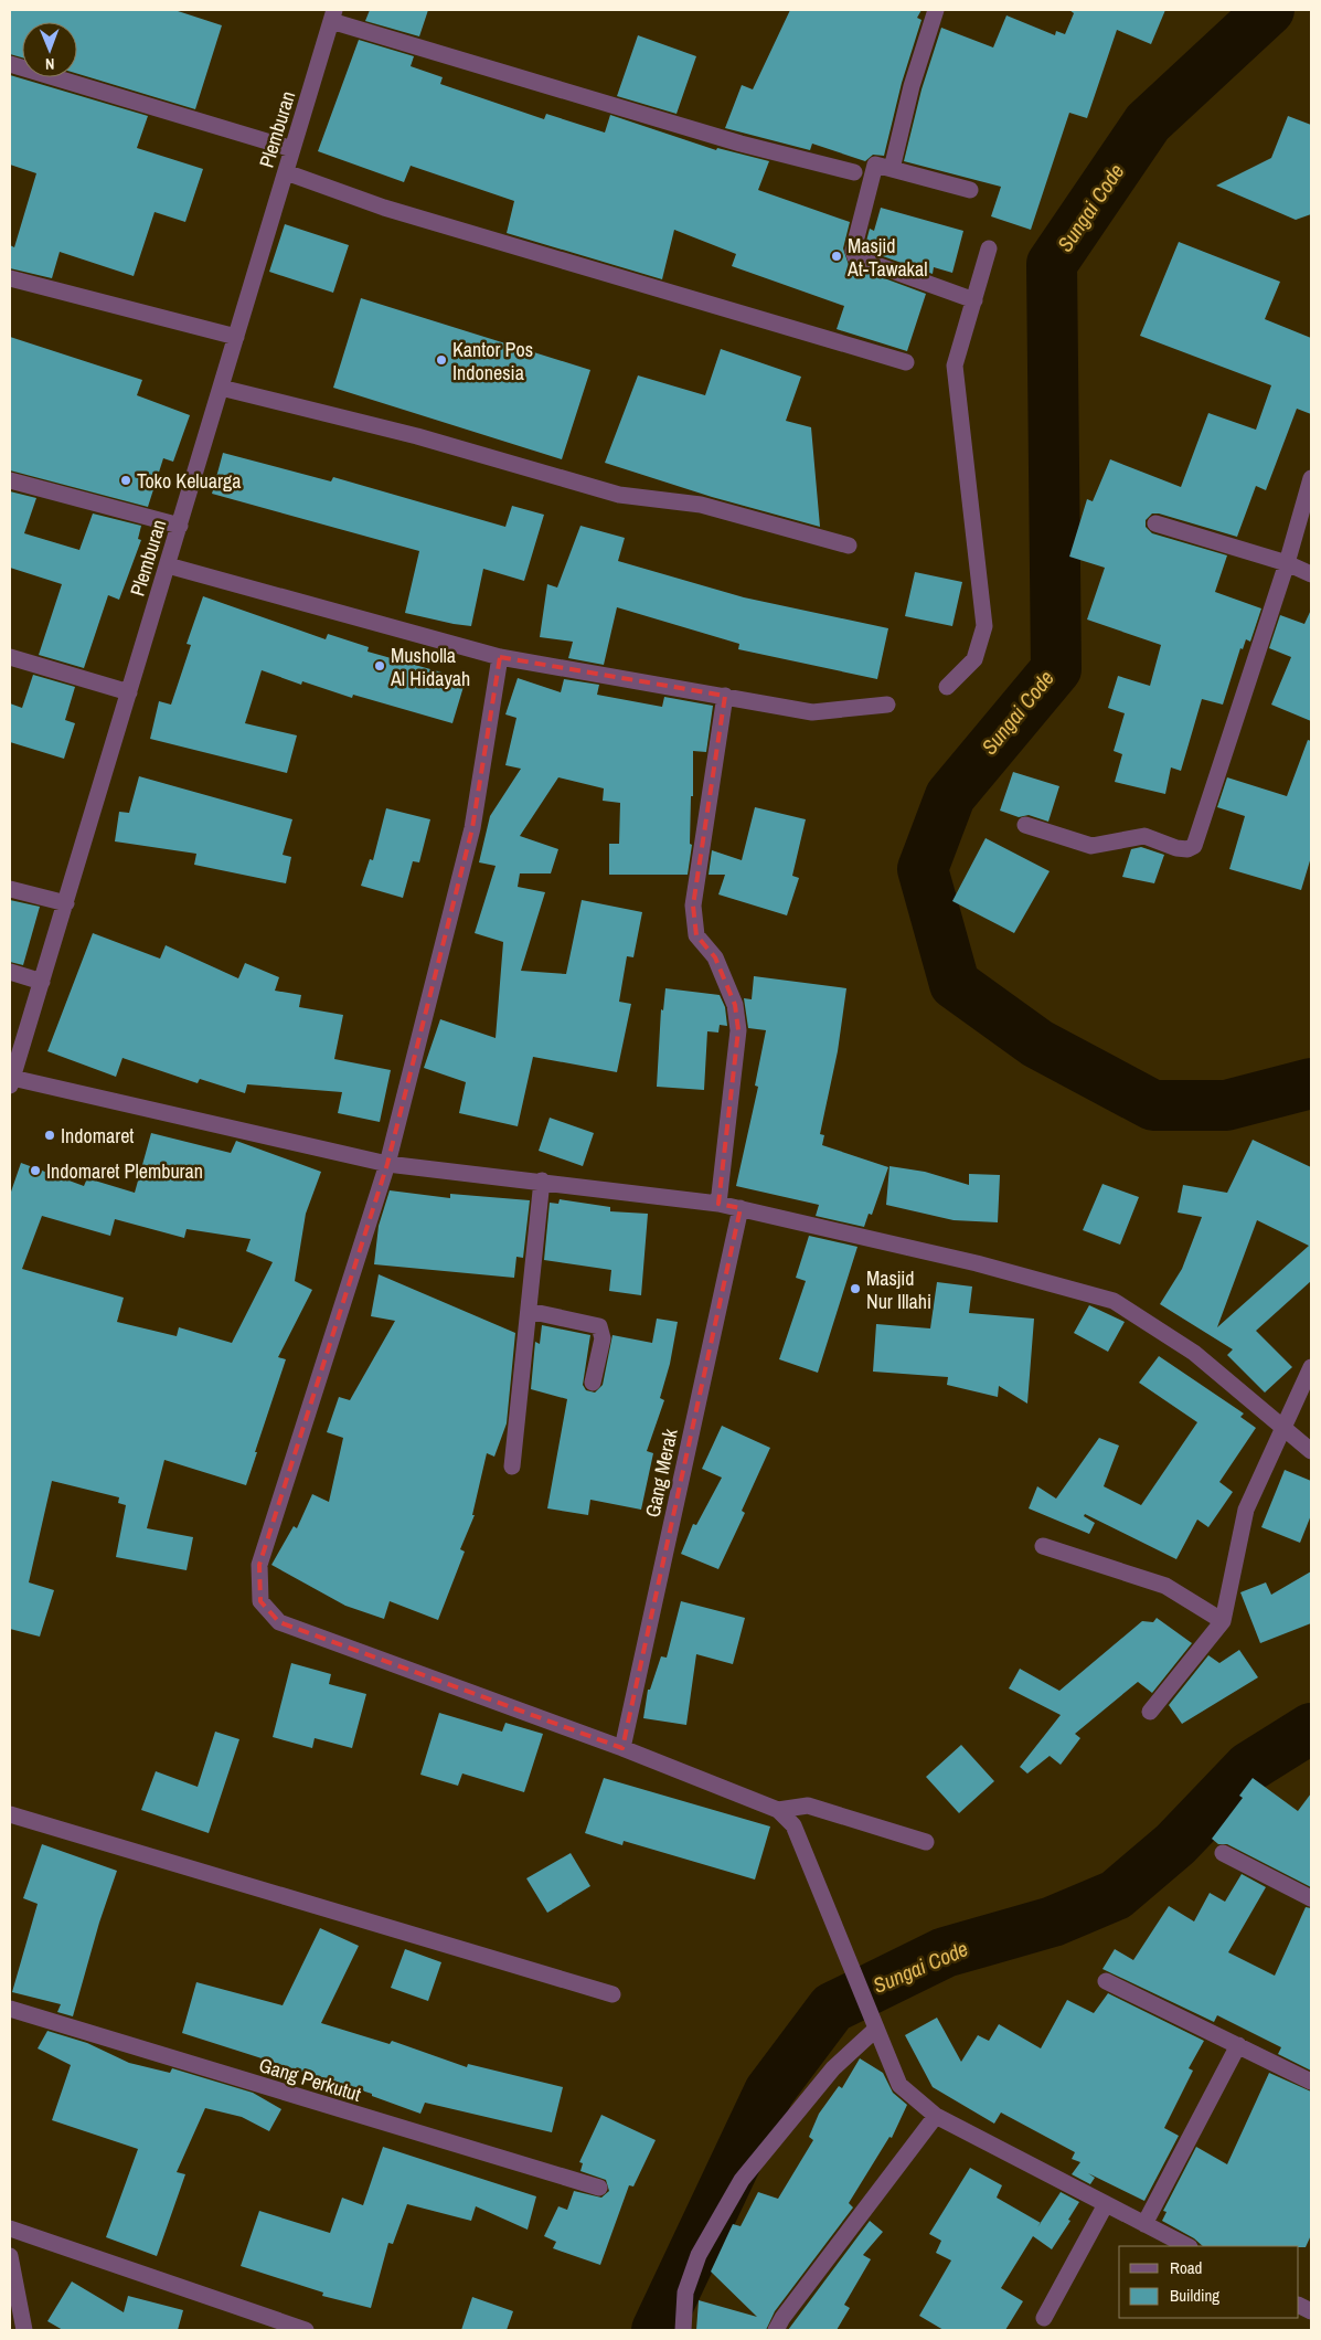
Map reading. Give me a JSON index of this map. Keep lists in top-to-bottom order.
{
  "streets": {
    "street": ["Plemburan", "Gang Merak", "Gang Perkutut"]
  },
  "water": ["Sungai Code"],
  "places": [
    "Masjid At-Tawakal",
    "Kantor Pos Indonesia",
    "Toko Keluarga",
    "Musholla Al Hidayah",
    "Indomaret",
    "Indomaret Plemburan",
    "Masjid Nur Illahi"
  ],
  "legend": ["Road", "Building"],
  "north": "bottom"
}
